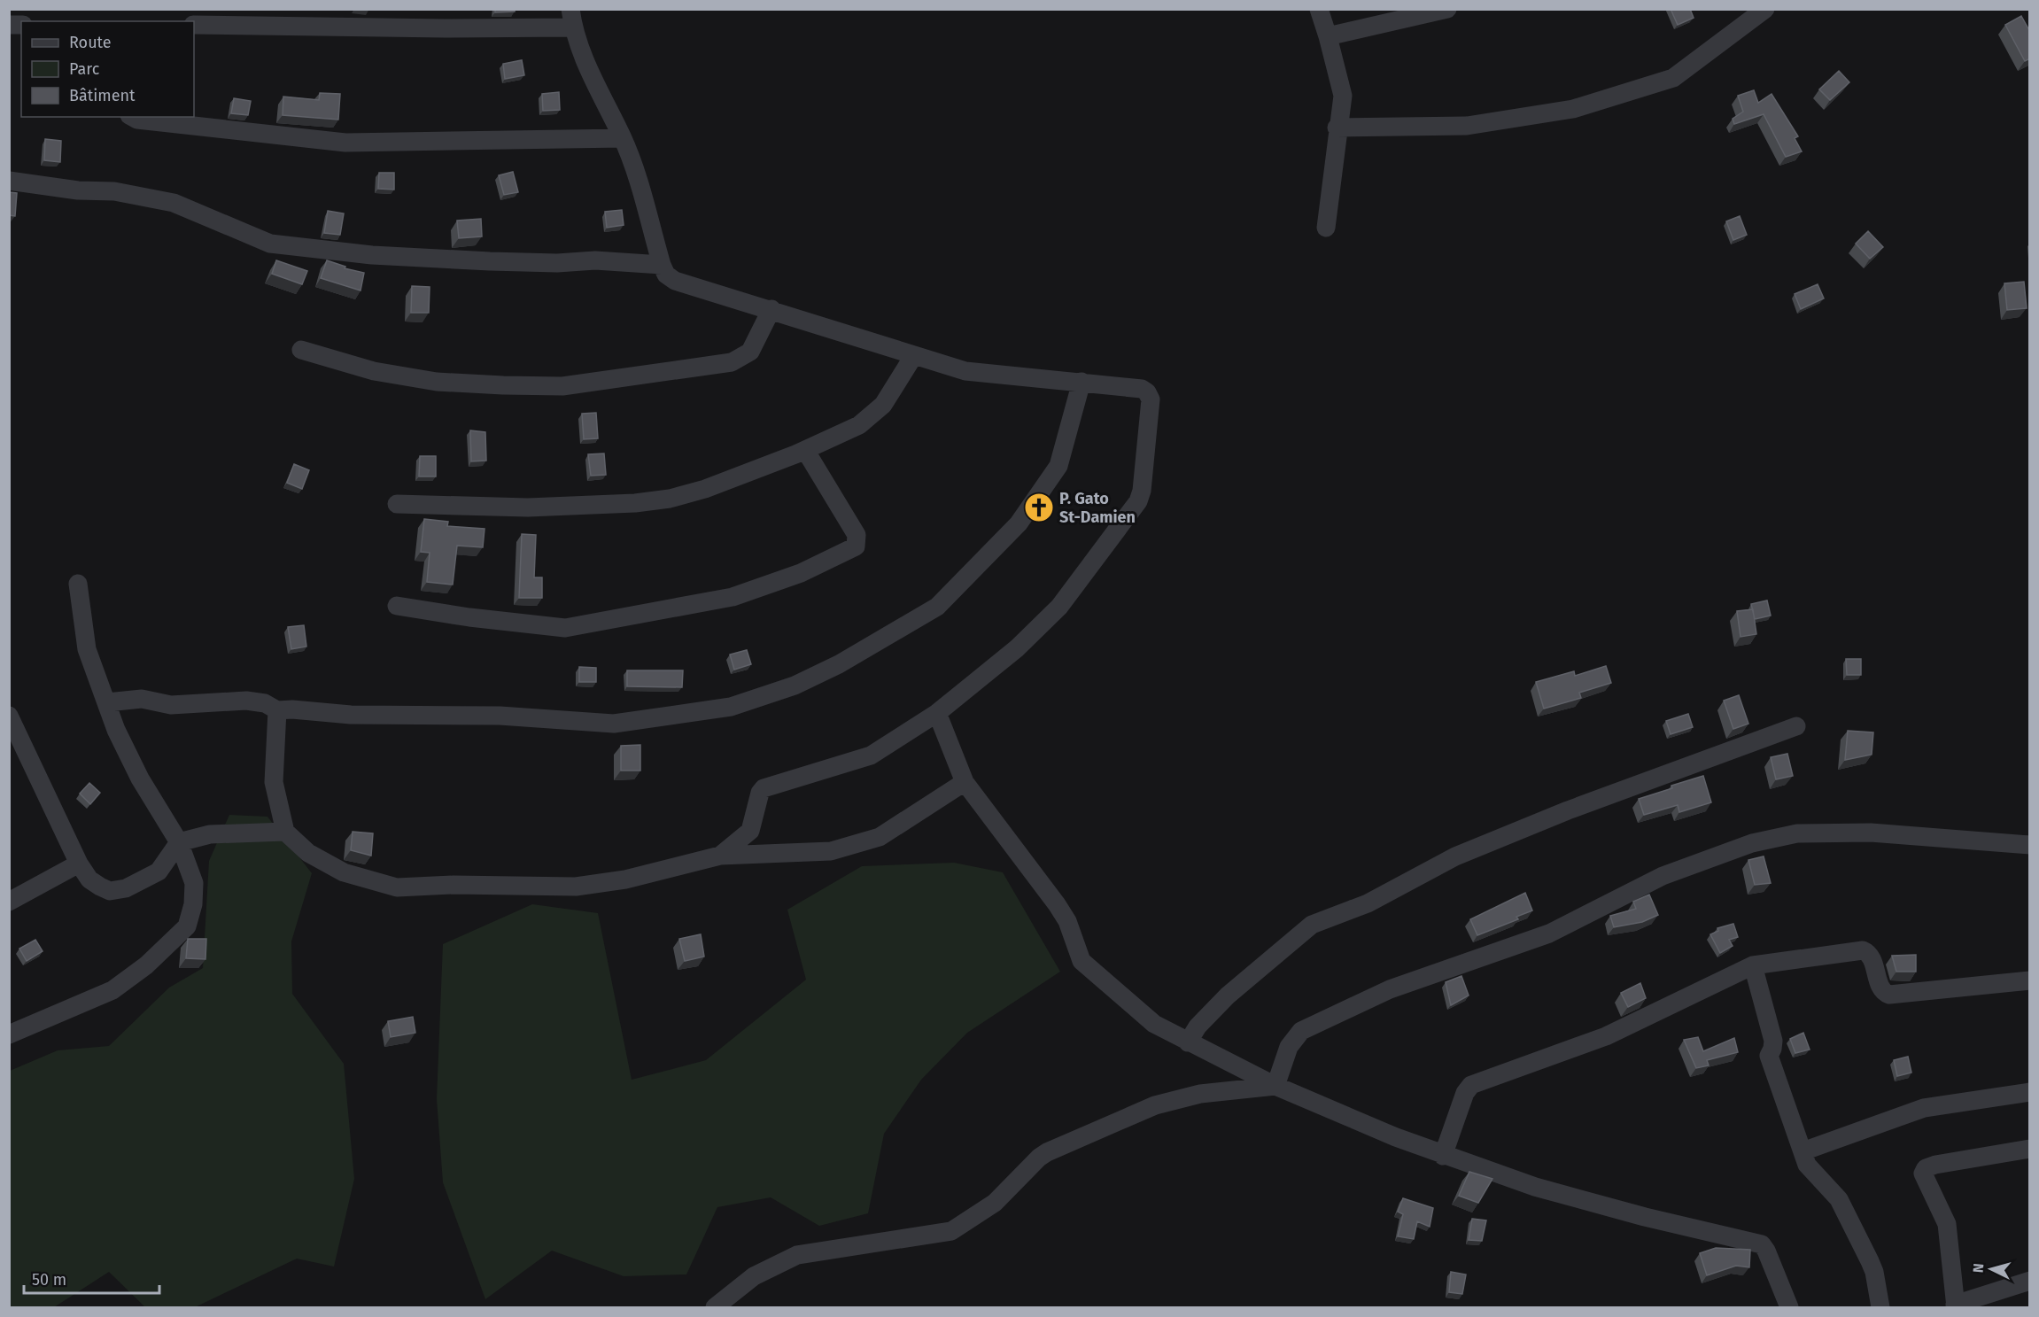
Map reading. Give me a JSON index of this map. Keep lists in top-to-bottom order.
{
  "places": {
    "church": ["P. Gato St-Damien"]
  },
  "legend": ["Route", "Parc", "Bâtiment"],
  "scale_bar": "50 m",
  "north": "left"
}
